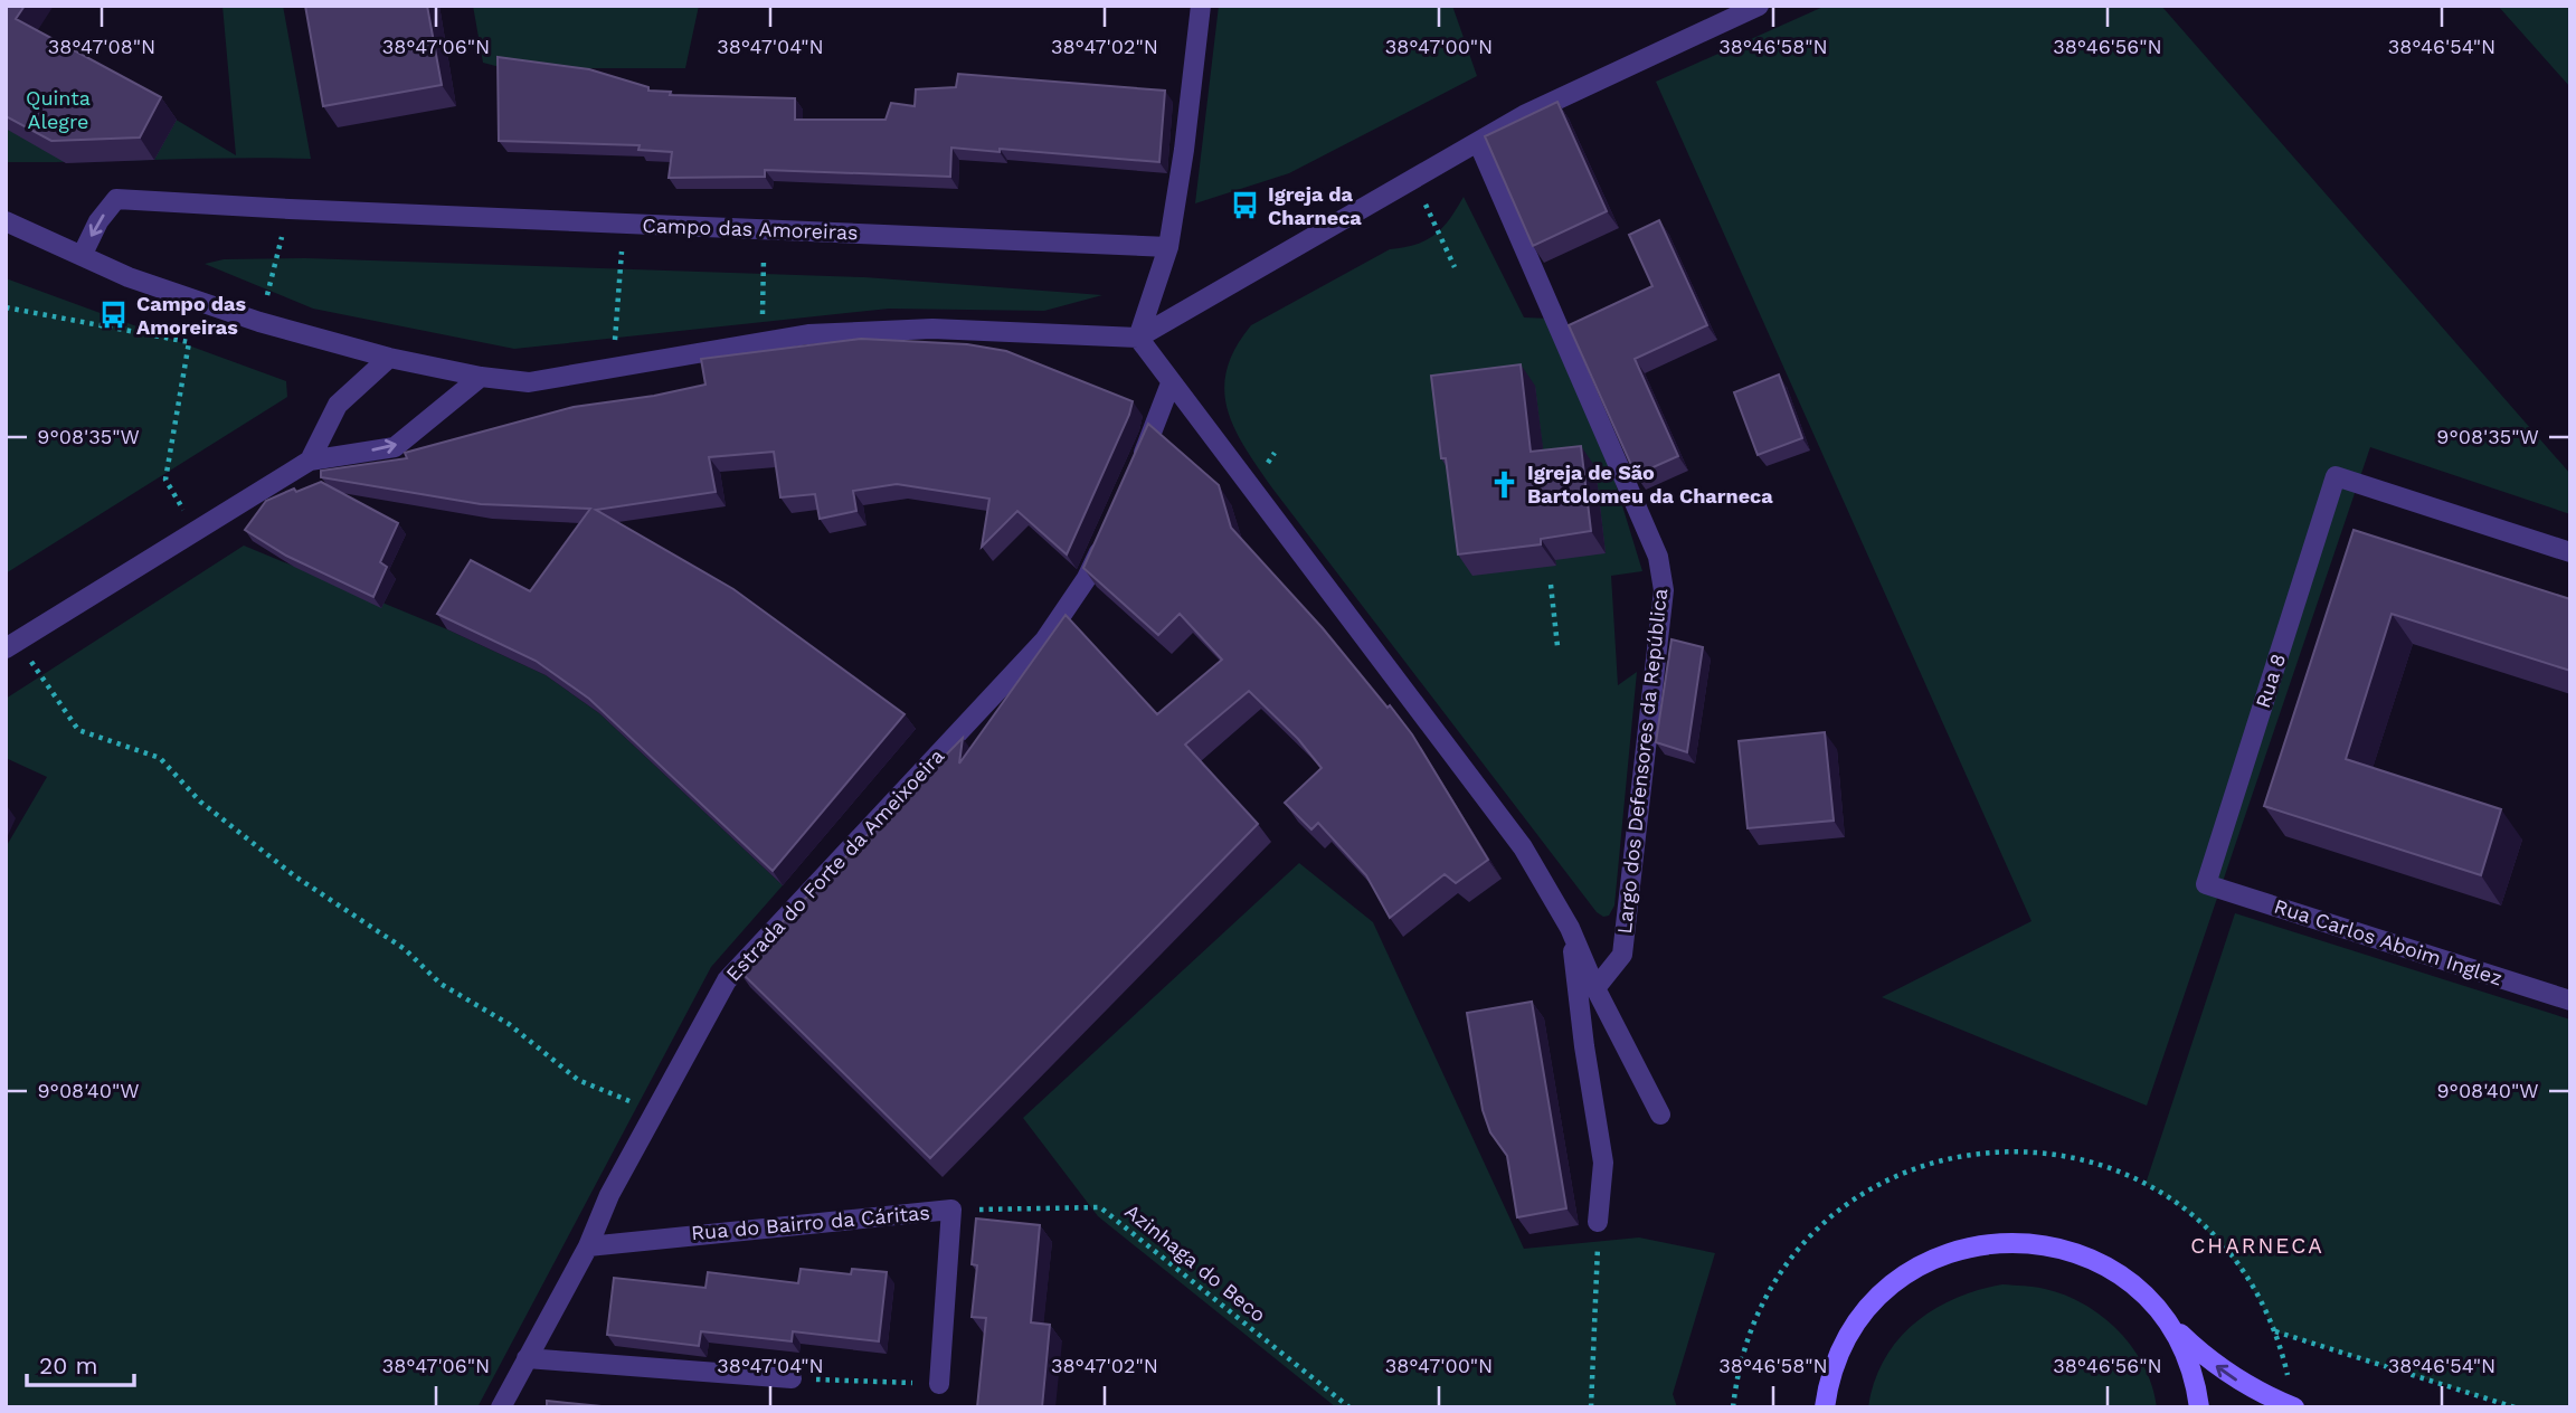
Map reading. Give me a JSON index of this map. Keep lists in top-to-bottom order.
{
  "streets": {
    "street": [
      "Campo das Amoreiras",
      "Rua 8",
      "Largo dos Defensores da República",
      "Estrada do Forte da Ameixoeira",
      "Rua Carlos Aboim Inglez",
      "Rua do Bairro da Cáritas"
    ],
    "path": ["Azinhaga do Beco"]
  },
  "crossings": [
    ["Rua 8", "Rua Carlos Aboim Inglez"],
    ["Estrada do Forte da Ameixoeira", "Rua do Bairro da Cáritas"],
    ["Rua do Bairro da Cáritas", "Azinhaga do Beco"]
  ],
  "districts": ["CHARNECA"],
  "parks": ["Quinta Alegre"],
  "places": {
    "bus stop": ["Igreja da Charneca", "Campo das Amoreiras"],
    "church": ["Igreja de São Bartolomeu da Charneca"]
  },
  "scale_bar": "20 m",
  "coordinates": [
    "38°47'08\"N",
    "38°47'06\"N",
    "38°47'04\"N",
    "38°47'02\"N",
    "38°47'00\"N",
    "38°46'58\"N",
    "38°46'56\"N",
    "38°46'54\"N",
    "9°08'35\"W",
    "9°08'40\"W"
  ]
}
